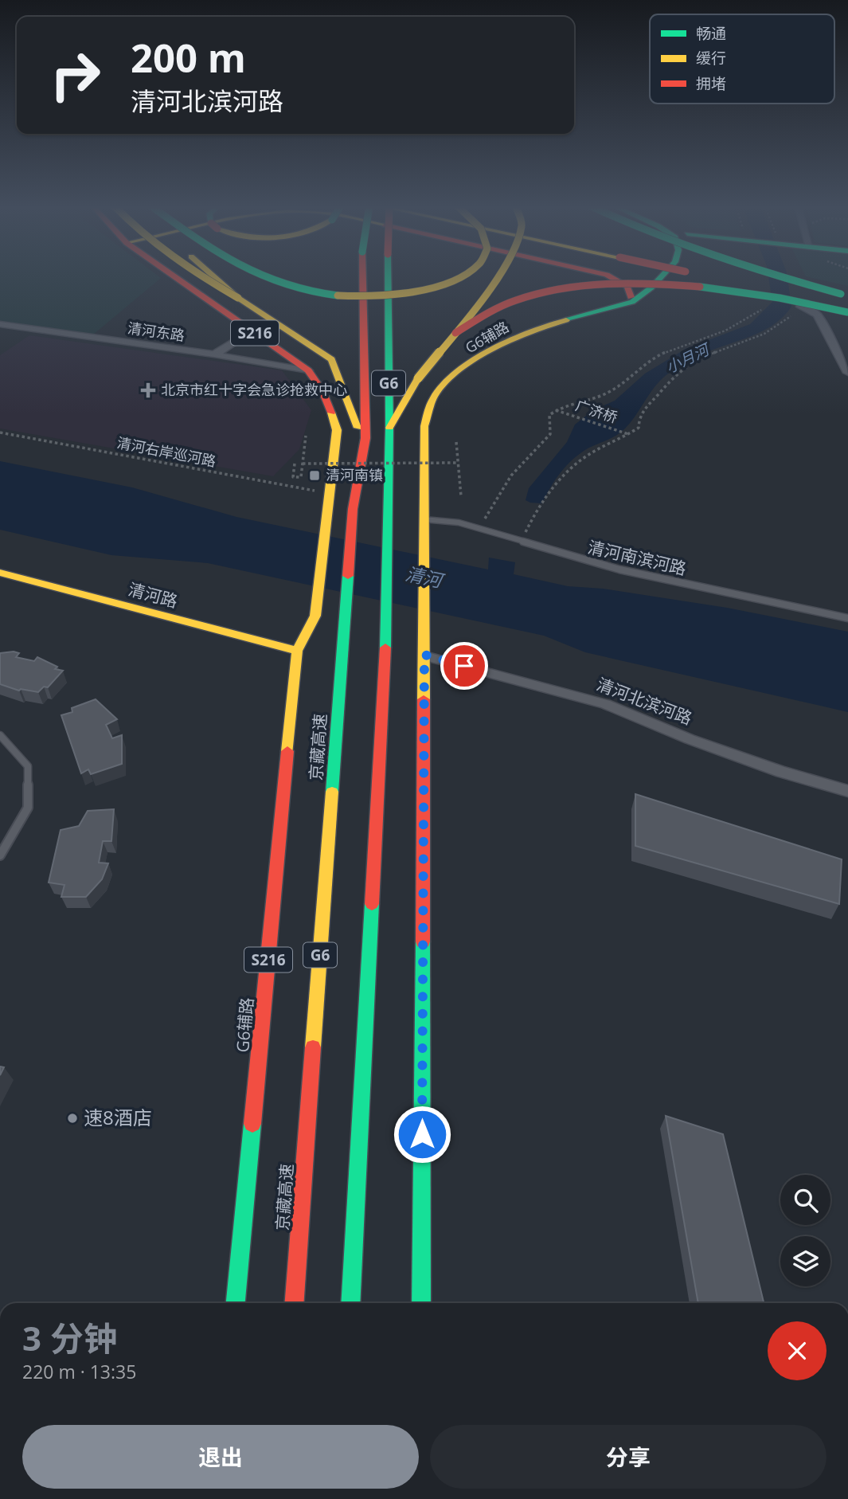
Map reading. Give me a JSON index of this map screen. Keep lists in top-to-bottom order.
{
  "streets": {
    "main road": [
      "S216",
      "G6辅路",
      "G6",
      "清河路",
      "京藏高速"
    ],
    "street": ["清河东路", "清河北滨河路"],
    "lane": ["清河南滨河路"],
    "path": ["广济桥", "清河右岸巡河路"]
  },
  "crossings": [
    ["清河东路", "S216"],
    ["S216", "G6辅路"],
    ["S216", "清河右岸巡河路"],
    ["G6辅路", "清河右岸巡河路"],
    ["G6辅路", "清河南滨河路"],
    ["G6辅路", "清河路"],
    ["G6辅路", "清河北滨河路"]
  ],
  "water": ["小月河", "清河"],
  "places": {
    "health": ["北京市红十字会急诊抢救中心"],
    "transit": ["清河南镇"],
    "other": ["速8酒店"]
  },
  "legend": ["畅通", "缓行", "拥堵"],
  "page": {
    "turn": ["200 m", "清河北滨河路"],
    "heading": ["3 分钟", "220 m · 13:35"],
    "buttons": ["退出", "分享"]
  }
}
